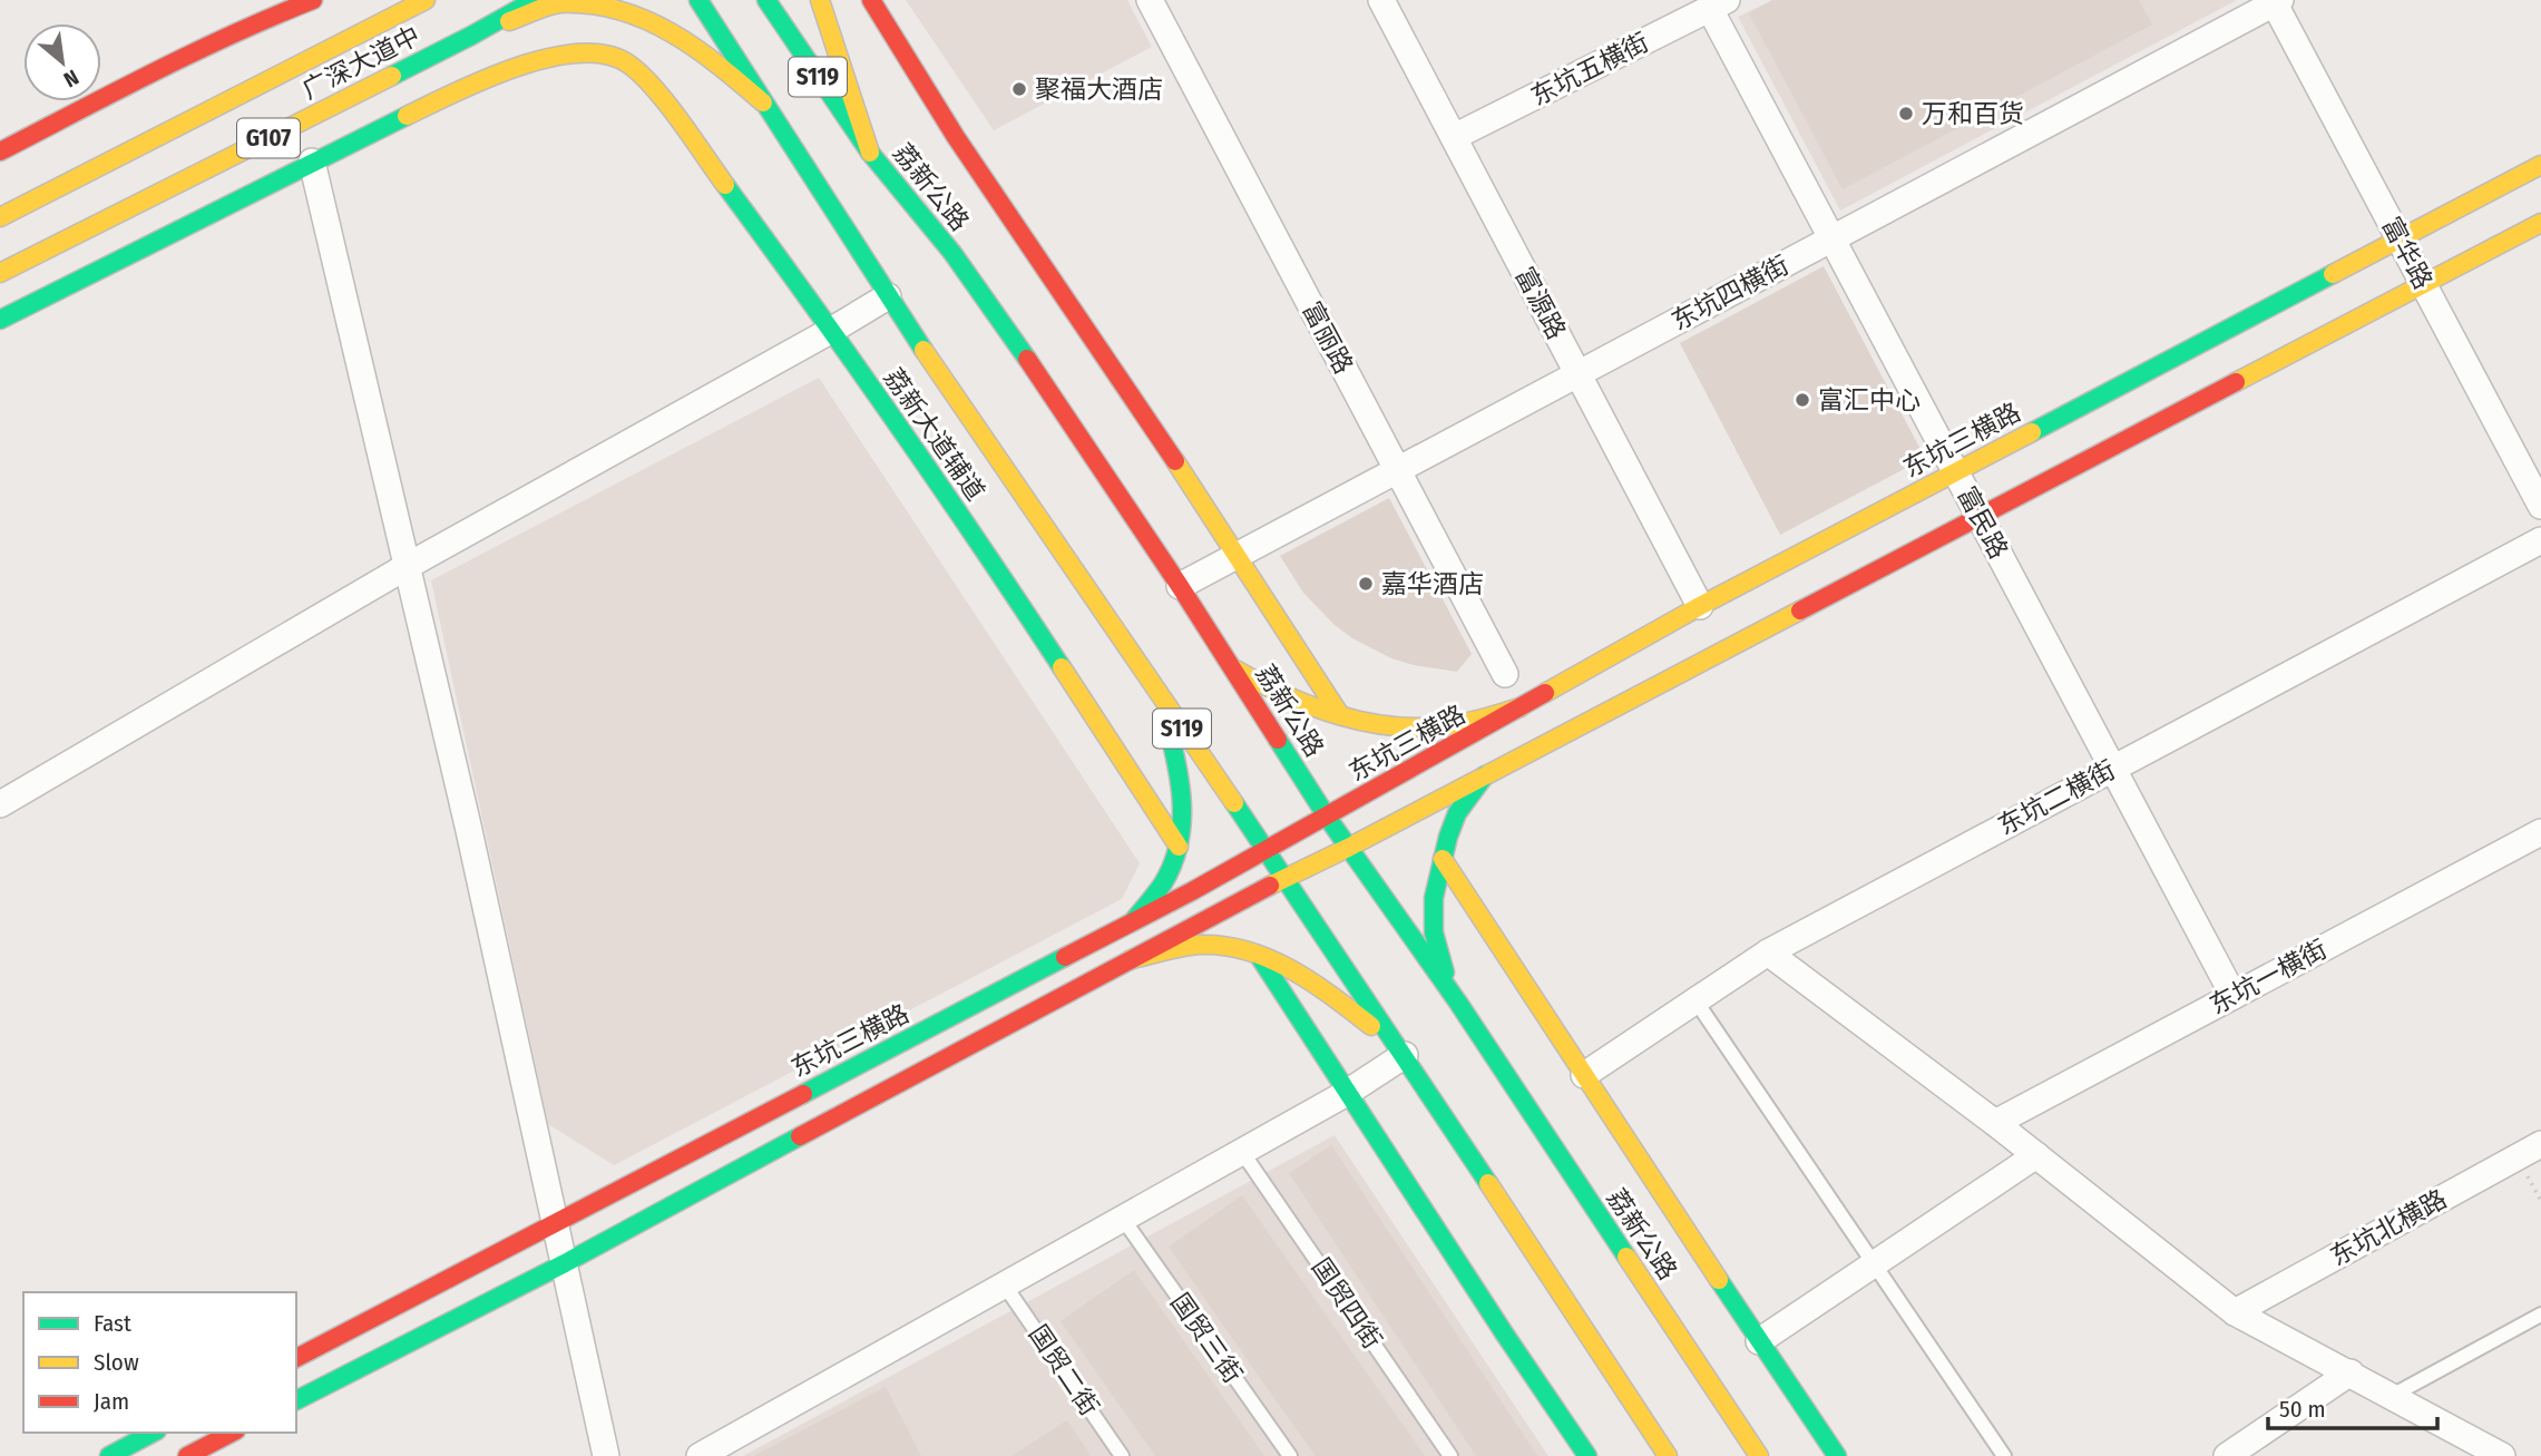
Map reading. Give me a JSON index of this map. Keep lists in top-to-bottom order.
{
  "streets": {
    "main road": [
      "广深大道中",
      "S119",
      "G107",
      "荔新公路",
      "荔新大道辅道",
      "东坑三横路"
    ],
    "street": [
      "东坑五横街",
      "富华路",
      "东坑四横街",
      "富源路",
      "富丽路",
      "富民路",
      "东坑二横街",
      "东坑一横街",
      "东坑北横路"
    ],
    "lane": ["国贸四街", "国贸三街", "国贸二街"]
  },
  "crossings": [
    ["东坑五横街", "富源路"],
    ["东坑五横街", "富民路"],
    ["S119", "东坑三横路"],
    ["荔新公路", "东坑四横街"],
    ["荔新公路", "东坑三横路"],
    ["富华路", "东坑四横街"],
    ["富华路", "东坑三横路"],
    ["东坑四横街", "富源路"],
    ["东坑四横街", "富丽路"],
    ["东坑四横街", "富民路"],
    ["富源路", "东坑三横路"],
    ["东坑三横路", "富民路"],
    ["富民路", "东坑二横街"],
    ["富民路", "东坑一横街"]
  ],
  "places": [
    "聚福大酒店",
    "万和百货",
    "富汇中心",
    "嘉华酒店"
  ],
  "legend": ["Fast", "Slow", "Jam"],
  "scale_bar": "50 m",
  "north": "bottom right"
}
